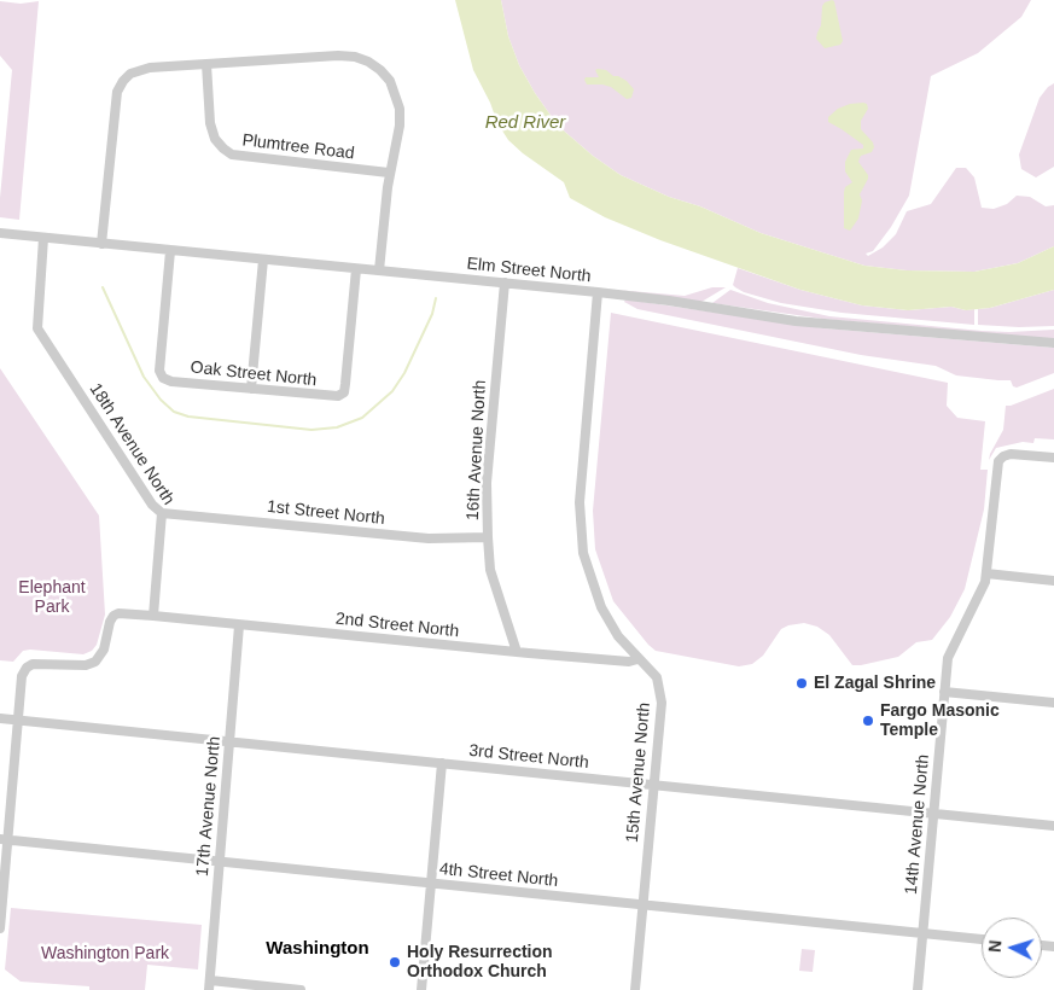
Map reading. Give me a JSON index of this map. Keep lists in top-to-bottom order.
{
  "streets": {
    "street": [
      "Plumtree Road",
      "Elm Street North",
      "Oak Street North",
      "18th Avenue North",
      "16th Avenue North",
      "1st Street North",
      "2nd Street North",
      "3rd Street North",
      "15th Avenue North",
      "17th Avenue North",
      "14th Avenue North",
      "4th Street North"
    ]
  },
  "crossings": [
    ["Elm Street North", "Oak Street North"],
    ["Elm Street North", "18th Avenue North"],
    ["Elm Street North", "16th Avenue North"],
    ["Elm Street North", "15th Avenue North"],
    ["18th Avenue North", "1st Street North"],
    ["18th Avenue North", "2nd Street North"],
    ["16th Avenue North", "1st Street North"],
    ["16th Avenue North", "2nd Street North"],
    ["2nd Street North", "15th Avenue North"],
    ["2nd Street North", "17th Avenue North"],
    ["3rd Street North", "15th Avenue North"],
    ["3rd Street North", "17th Avenue North"],
    ["3rd Street North", "14th Avenue North"],
    ["15th Avenue North", "4th Street North"],
    ["17th Avenue North", "4th Street North"],
    ["14th Avenue North", "4th Street North"]
  ],
  "districts": ["Washington"],
  "water": ["Red River"],
  "parks": ["Elephant Park", "Washington Park"],
  "places": ["El Zagal Shrine", "Fargo Masonic Temple", "Holy Resurrection Orthodox Church"],
  "north": "left"
}
